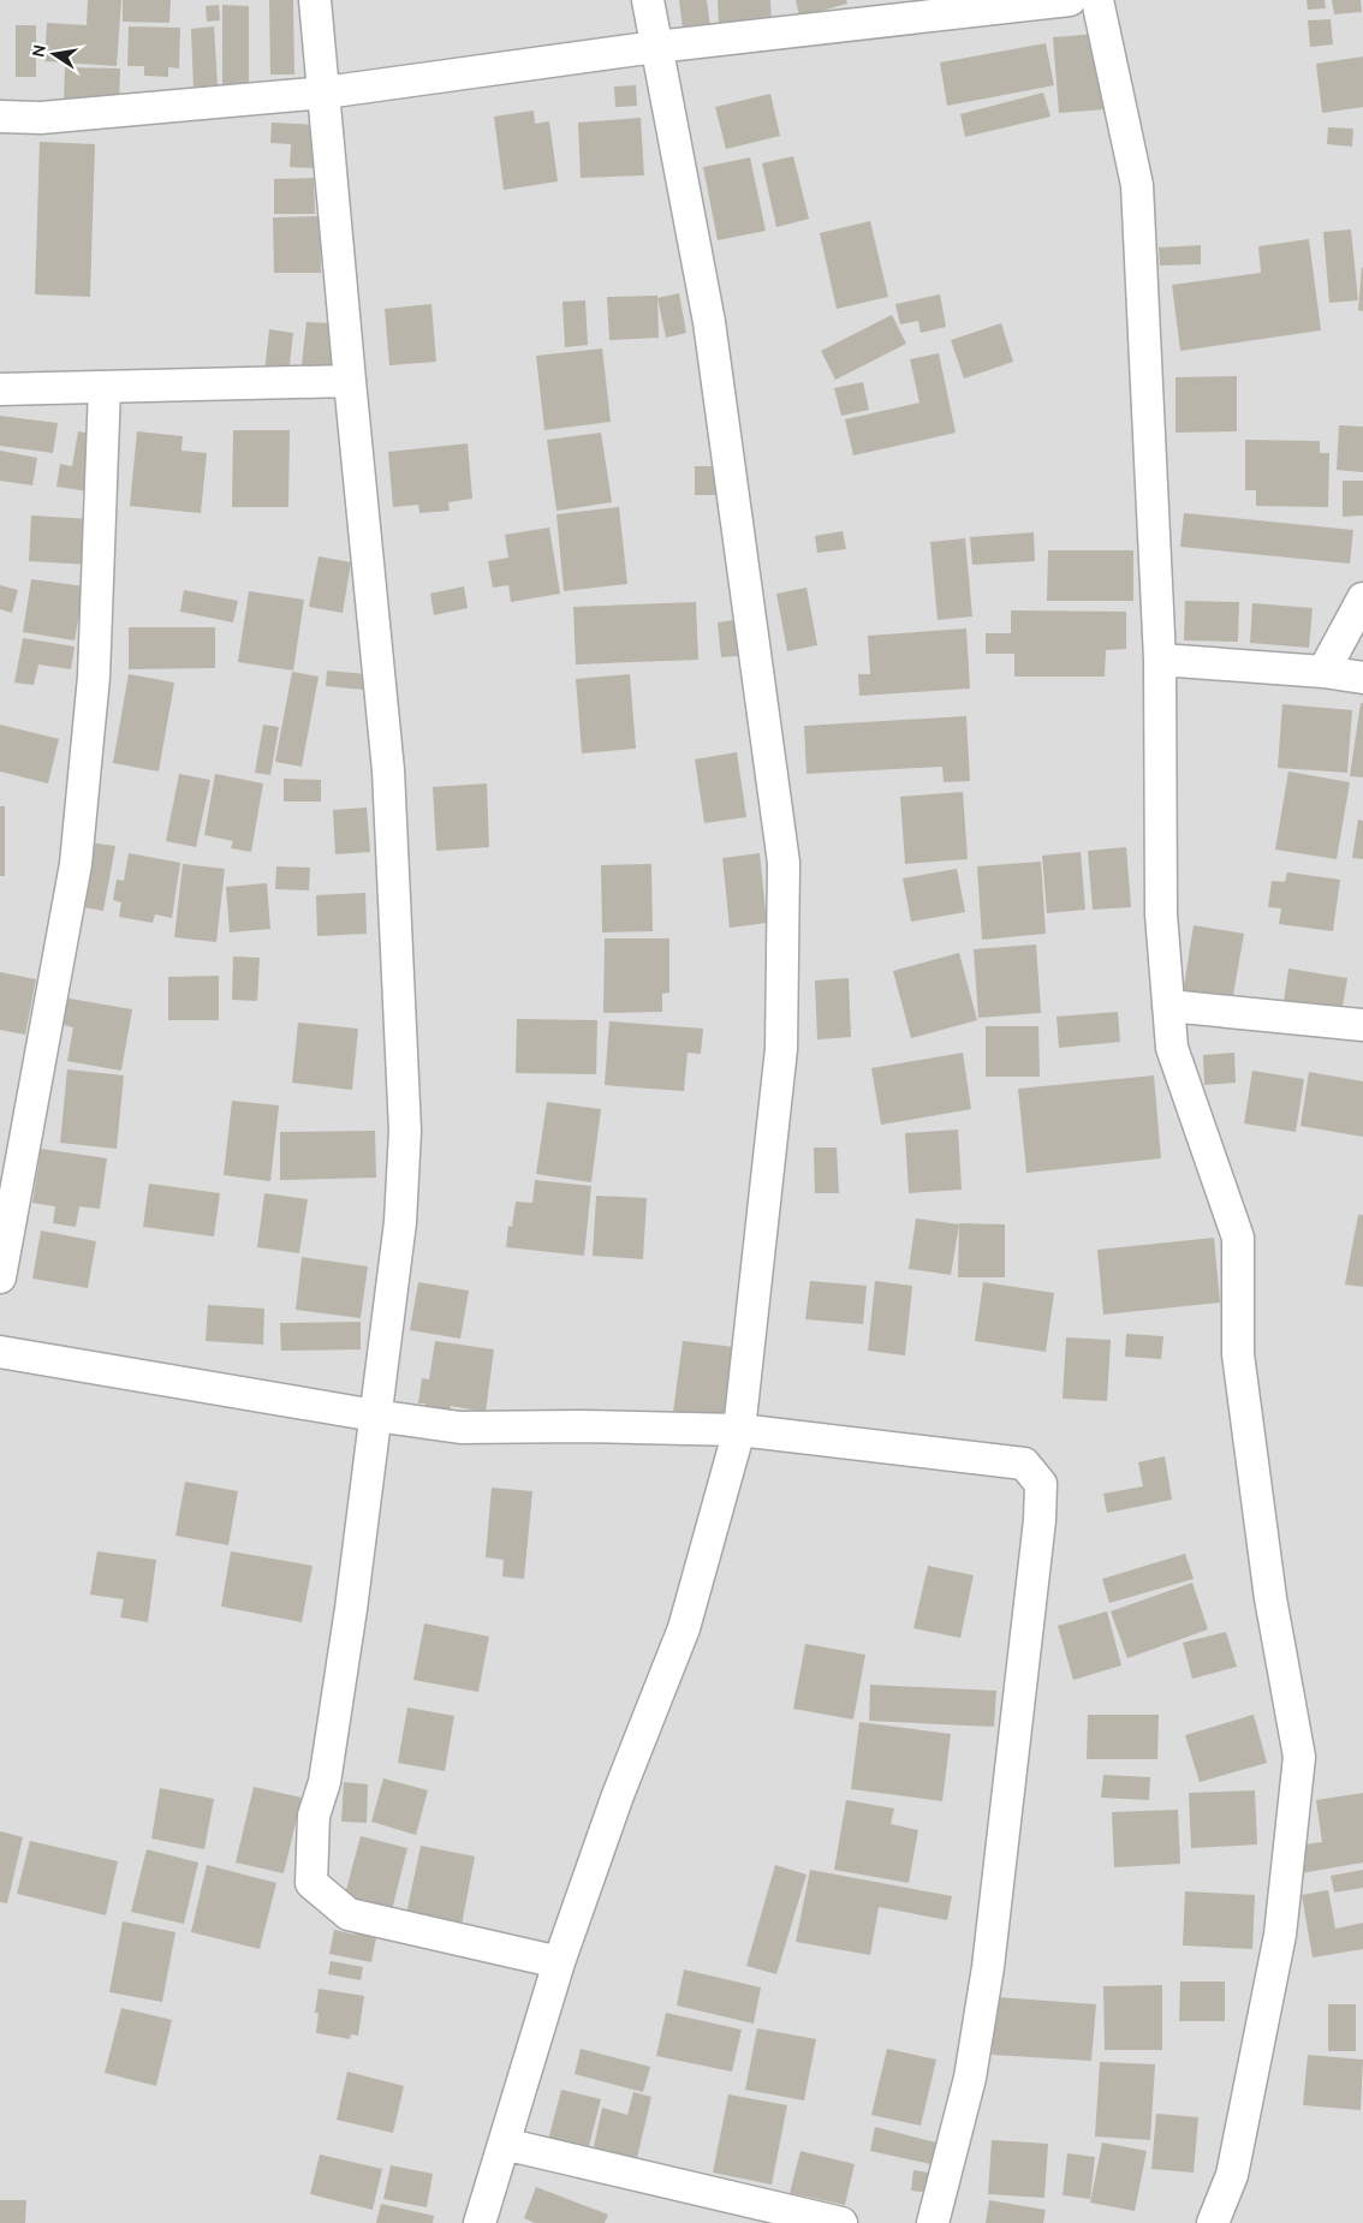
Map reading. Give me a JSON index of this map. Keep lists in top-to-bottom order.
{
  "north": "left"
}
